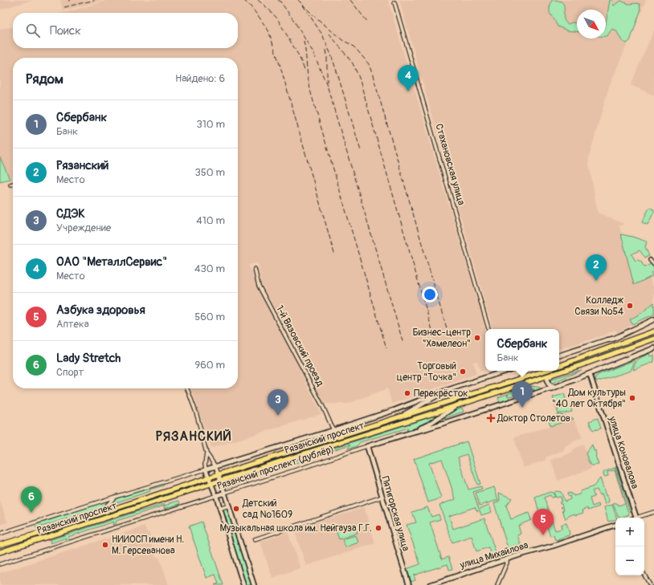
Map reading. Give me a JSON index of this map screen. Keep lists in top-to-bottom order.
{
  "streets": {
    "main road": ["Рязанский проспект", "Рязанский проспект (дублёр)"],
    "street": [
      "Стахановская улица",
      "1-й Вязовский проезд",
      "улица Коновалова",
      "Пятигорская улица",
      "улица Михайлова"
    ]
  },
  "crossings": [
    ["1-й Вязовский проезд", "Рязанский проспект (дублёр)"],
    ["улица Коновалова", "Рязанский проспект (дублёр)"],
    ["Рязанский проспект (дублёр)", "Пятигорская улица"]
  ],
  "districts": ["РЯЗАНСКИЙ"],
  "places": {
    "other": [
      "Колледж Связи №54",
      "Бизнес-центр \"Хамелеон\"",
      "Торговый центр \"Точка\"",
      "Перекрёсток",
      "Дом культуры \"40 лет Октября\"",
      "Детский сад №1609",
      "Музыкальная школа им. Нейгауза Г.Г.",
      "НИИОСП имени Н. М. Герсеванова"
    ],
    "health": ["Доктор Столетов"]
  },
  "north": "bottom right",
  "page": {
    "search": "Поиск",
    "heading": ["Рядом", "Найдено: 6"],
    "pins": [
      "4",
      "2",
      "1",
      "3",
      "6",
      "5"
    ],
    "list": [
      {
        "mark": "1",
        "name": "Сбербанк",
        "note": "Банк",
        "value": "310 m"
      },
      {
        "mark": "2",
        "name": "Рязанский",
        "note": "Место",
        "value": "350 m"
      },
      {
        "mark": "3",
        "name": "СДЭК",
        "note": "Учреждение",
        "value": "410 m"
      },
      {
        "mark": "4",
        "name": "ОАО \"МеталлСервис\"",
        "note": "Место",
        "value": "430 m"
      },
      {
        "mark": "5",
        "name": "Азбука здоровья",
        "note": "Аптека",
        "value": "560 m"
      },
      {
        "mark": "6",
        "name": "Lady Stretch",
        "note": "Спорт",
        "value": "960 m"
      }
    ],
    "popup": ["Сбербанк", "Банк"],
    "map_buttons": ["+", "−"]
  }
}
